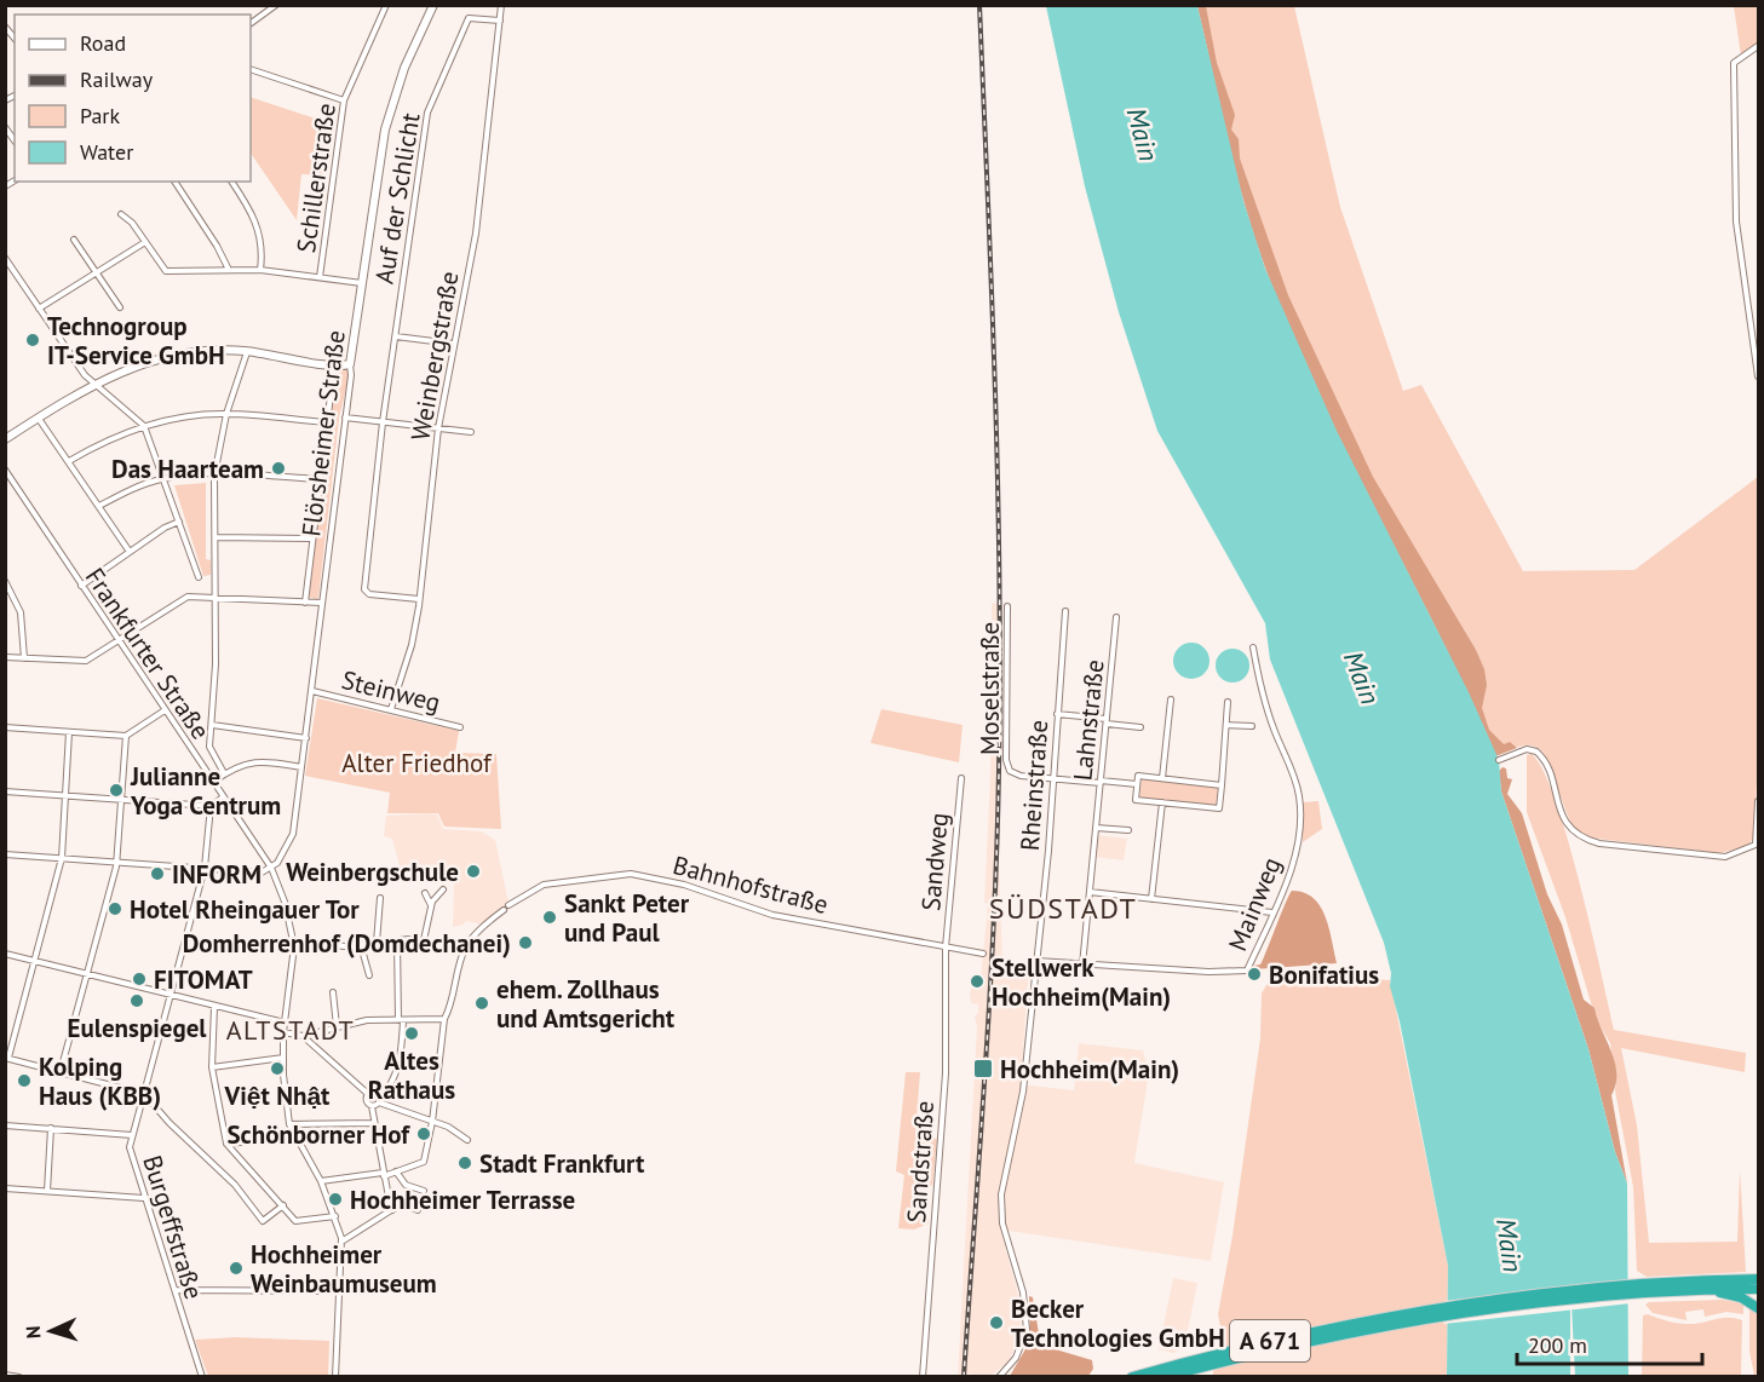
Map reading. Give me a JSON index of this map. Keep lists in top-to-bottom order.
{
  "streets": {
    "highway": ["A 671"],
    "main road": ["Flörsheimer Straße"],
    "street": [
      "Schillerstraße",
      "Auf der Schlicht",
      "Weinbergstraße",
      "Frankfurter Straße",
      "Moselstraße",
      "Steinweg",
      "Lahnstraße",
      "Rheinstraße",
      "Sandweg",
      "Bahnhofstraße",
      "Mainweg",
      "Sandstraße",
      "Burgeffstraße"
    ]
  },
  "crossings": [
    ["Auf der Schlicht", "Weinbergstraße"],
    ["Weinbergstraße", "Steinweg"],
    ["Flörsheimer Straße", "Frankfurter Straße"],
    ["Flörsheimer Straße", "Steinweg"],
    ["Moselstraße", "Rheinstraße"],
    ["Lahnstraße", "Mainweg"],
    ["Rheinstraße", "Mainweg"],
    ["Sandweg", "Bahnhofstraße"],
    ["Sandweg", "Sandstraße"],
    ["Bahnhofstraße", "Sandstraße"]
  ],
  "districts": ["SÜDSTADT", "ALTSTADT"],
  "water": ["Main"],
  "parks": ["Alter Friedhof"],
  "places": {
    "other": [
      "Technogroup IT-Service GmbH",
      "Das Haarteam",
      "Julianne Yoga Centrum",
      "Weinbergschule",
      "INFORM",
      "Hotel Rheingauer Tor",
      "Sankt Peter und Paul",
      "Domherrenhof (Domdechanei)",
      "Bonifatius",
      "FITOMAT",
      "Stellwerk Hochheim(Main)",
      "Eulenspiegel",
      "ehem. Zollhaus und Amtsgericht",
      "Altes Rathaus",
      "Việt Nhật",
      "Kolping Haus (KBB)",
      "Schönborner Hof",
      "Stadt Frankfurt",
      "Hochheimer Terrasse",
      "Hochheimer Weinbaumuseum",
      "Becker Technologies GmbH"
    ],
    "transit": ["Hochheim(Main)"]
  },
  "legend": [
    "Road",
    "Railway",
    "Park",
    "Water"
  ],
  "scale_bar": "200 m",
  "north": "left"
}
